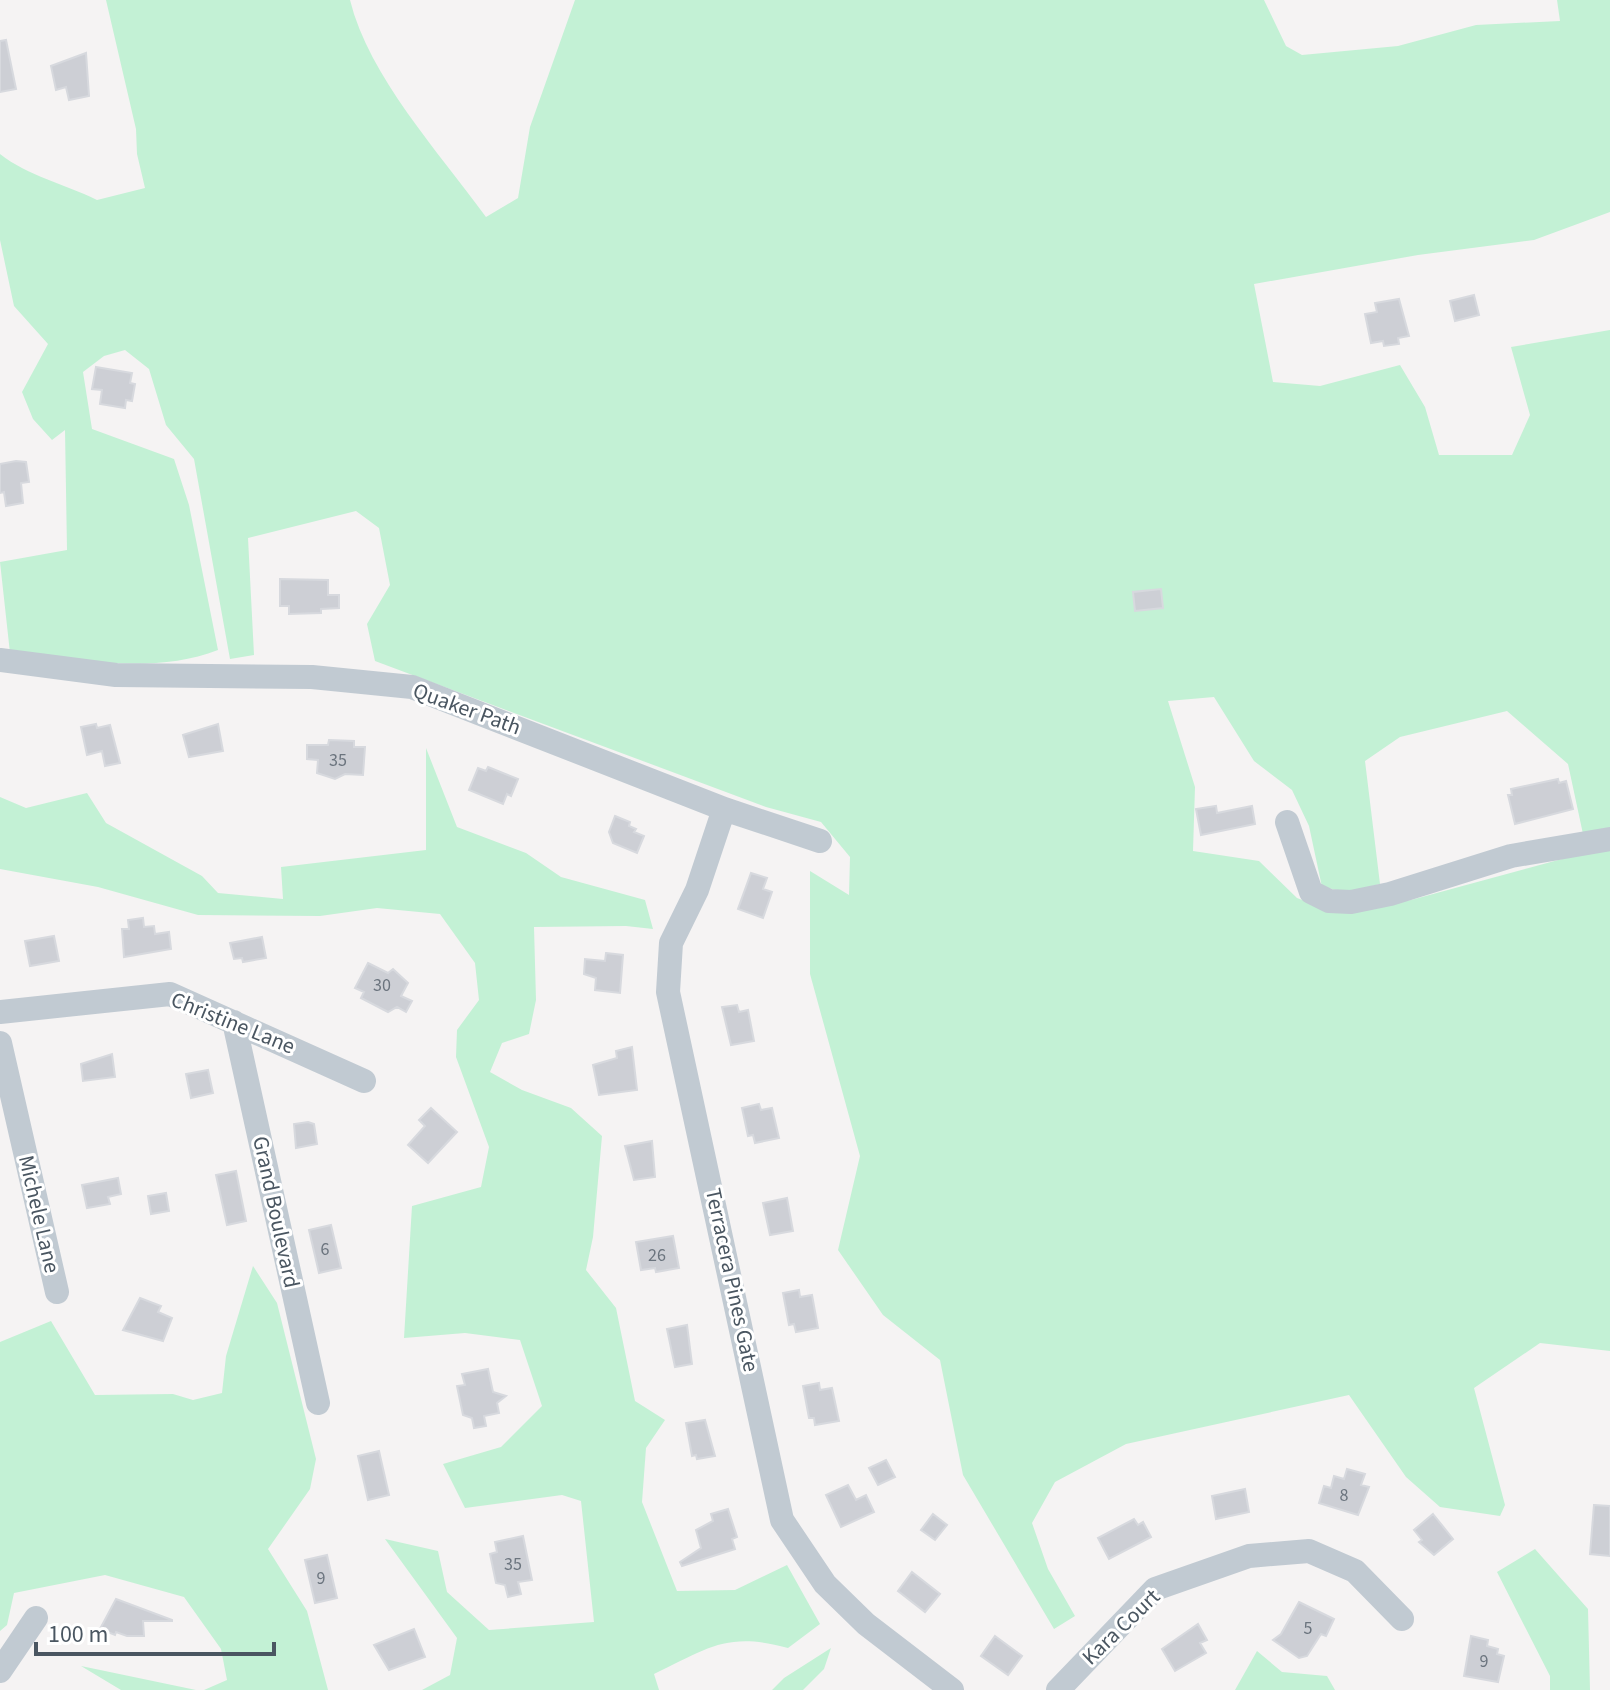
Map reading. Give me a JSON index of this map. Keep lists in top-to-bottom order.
{
  "streets": {
    "street": [
      "Quaker Path",
      "Christine Lane",
      "Grand Boulevard",
      "Michele Lane",
      "Terracera Pines Gate",
      "Kara Court"
    ]
  },
  "crossings": [
    ["Quaker Path", "Terracera Pines Gate"],
    ["Christine Lane", "Grand Boulevard"]
  ],
  "house_numbers": [
    "35",
    "30",
    "6",
    "26",
    "8",
    "35",
    "9",
    "5",
    "9"
  ],
  "scale_bar": "100 m"
}
